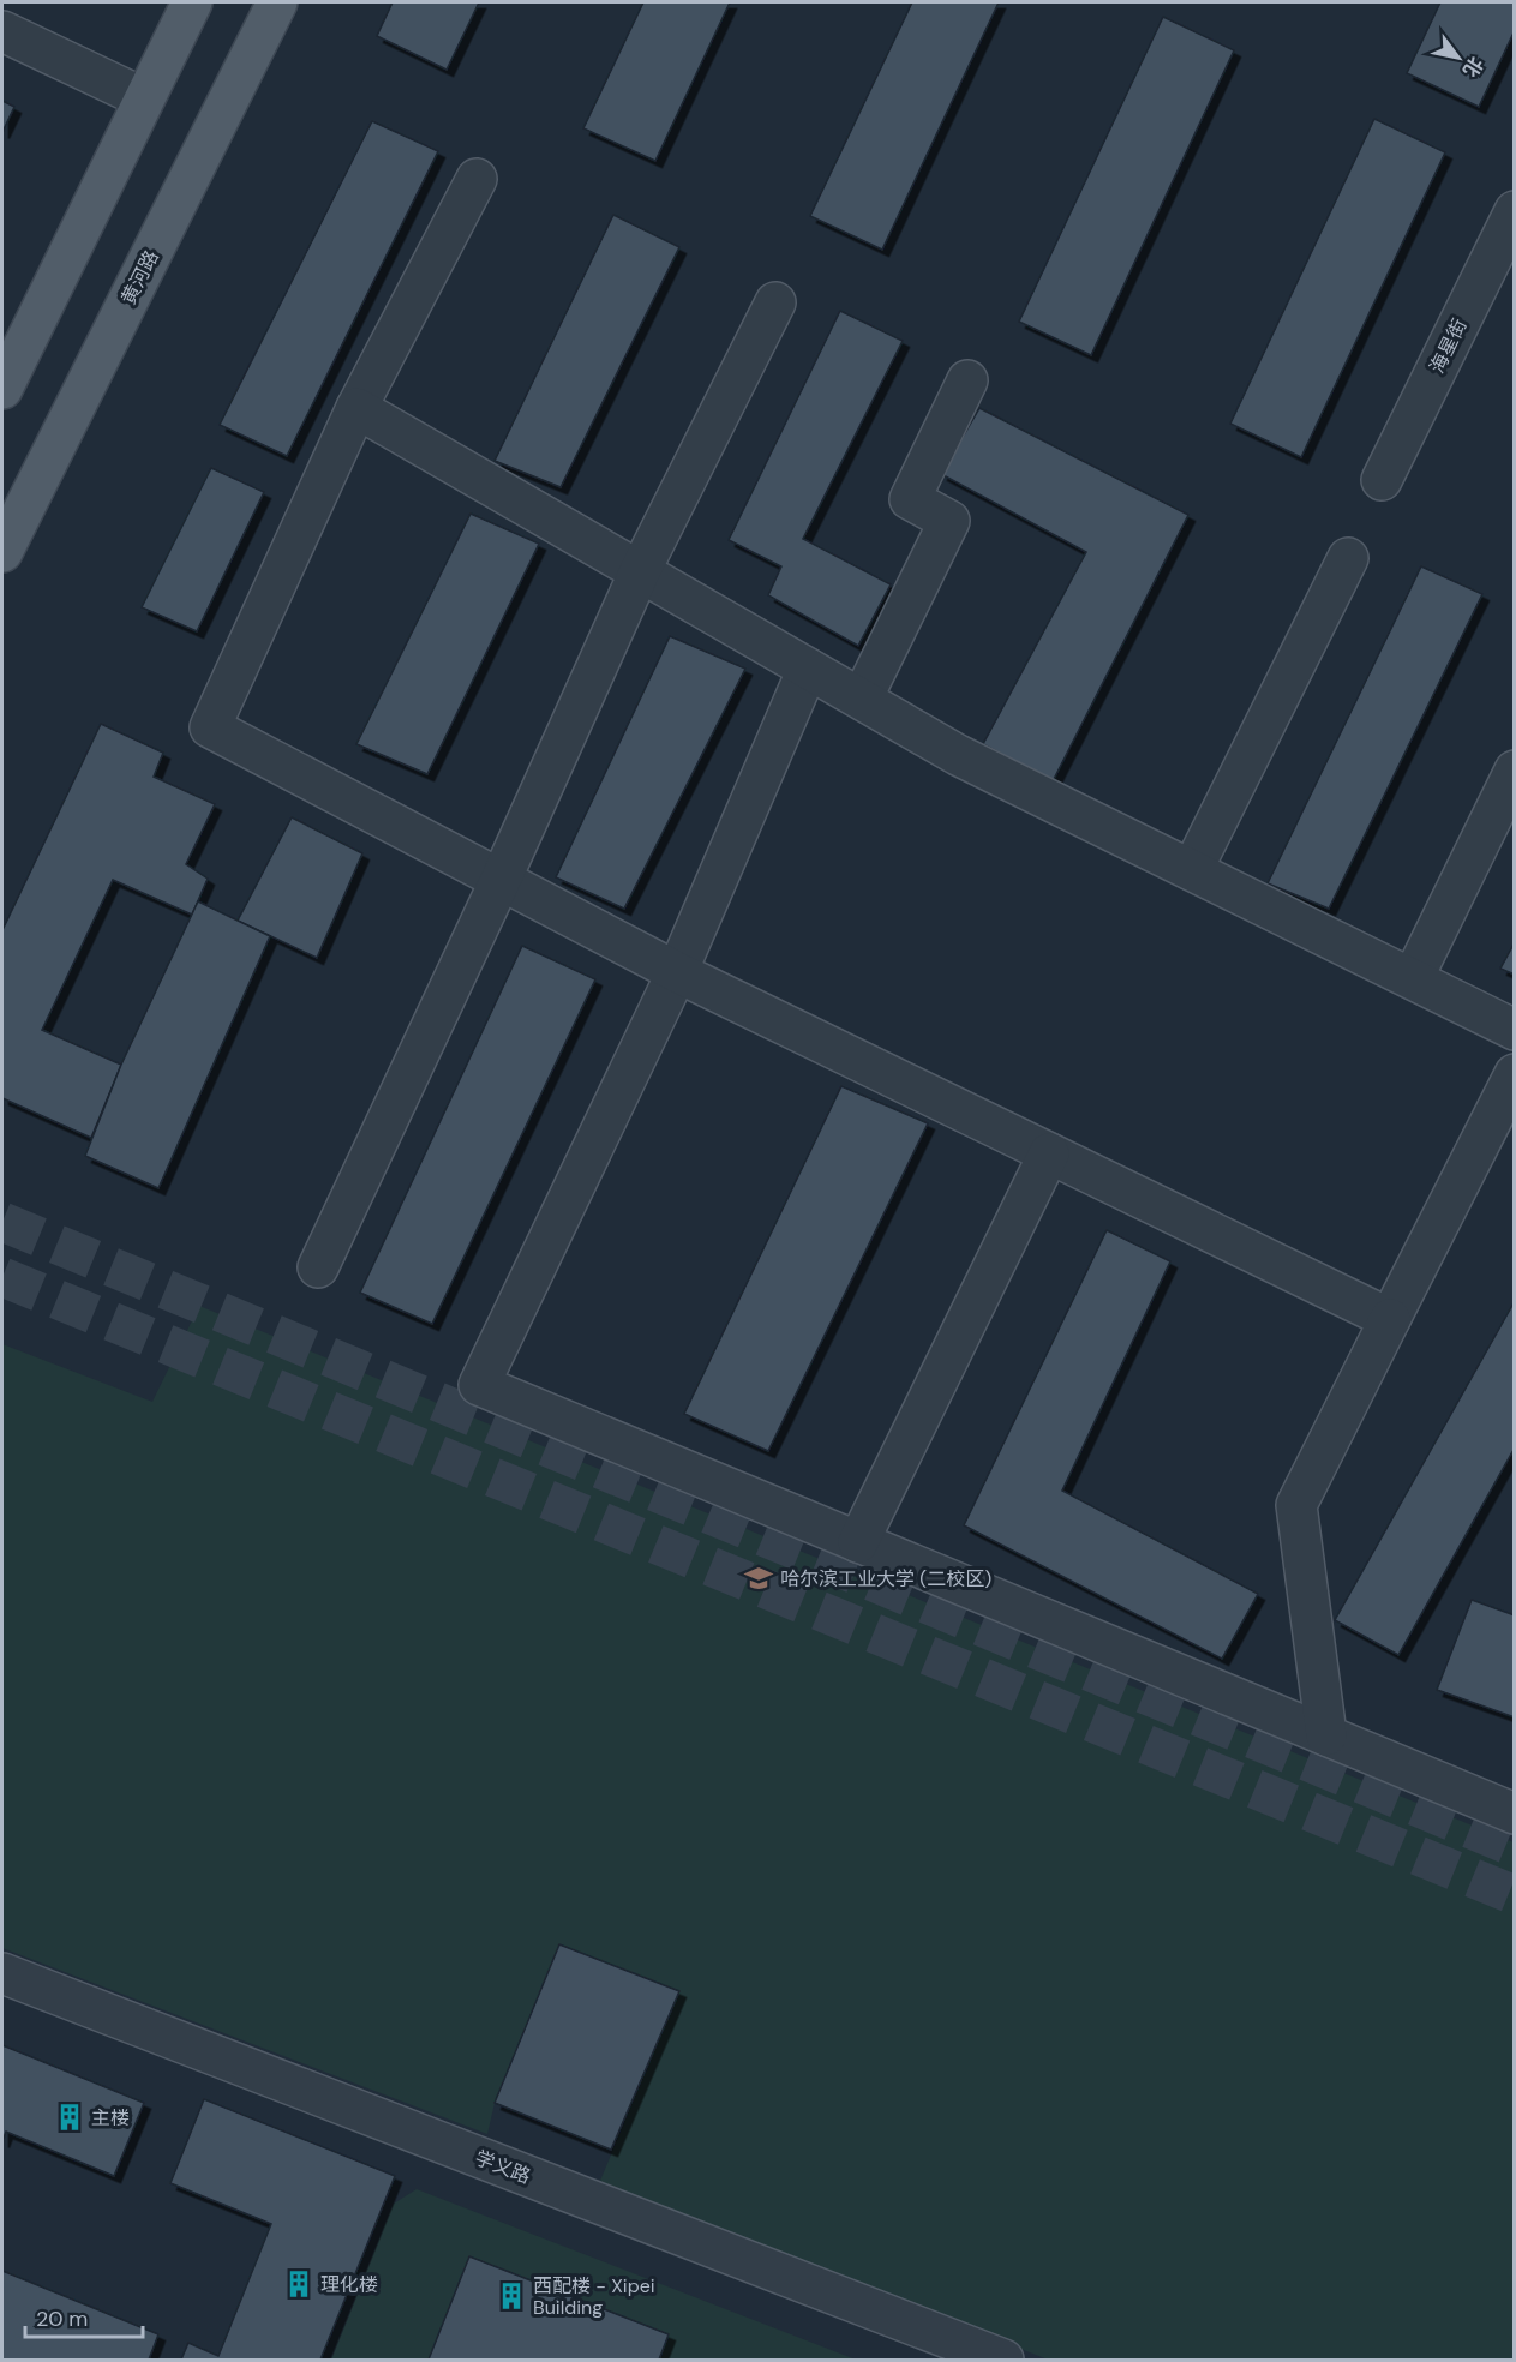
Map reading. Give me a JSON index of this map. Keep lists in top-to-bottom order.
{
  "streets": {
    "main road": ["黄河路"],
    "street": ["海星街", "学义路"]
  },
  "places": {
    "school or university": ["哈尔滨工业大学 (二校区)"],
    "building": ["主楼", "理化楼", "西配楼 - Xipei Building"]
  },
  "scale_bar": "20 m",
  "north": "bottom right"
}
